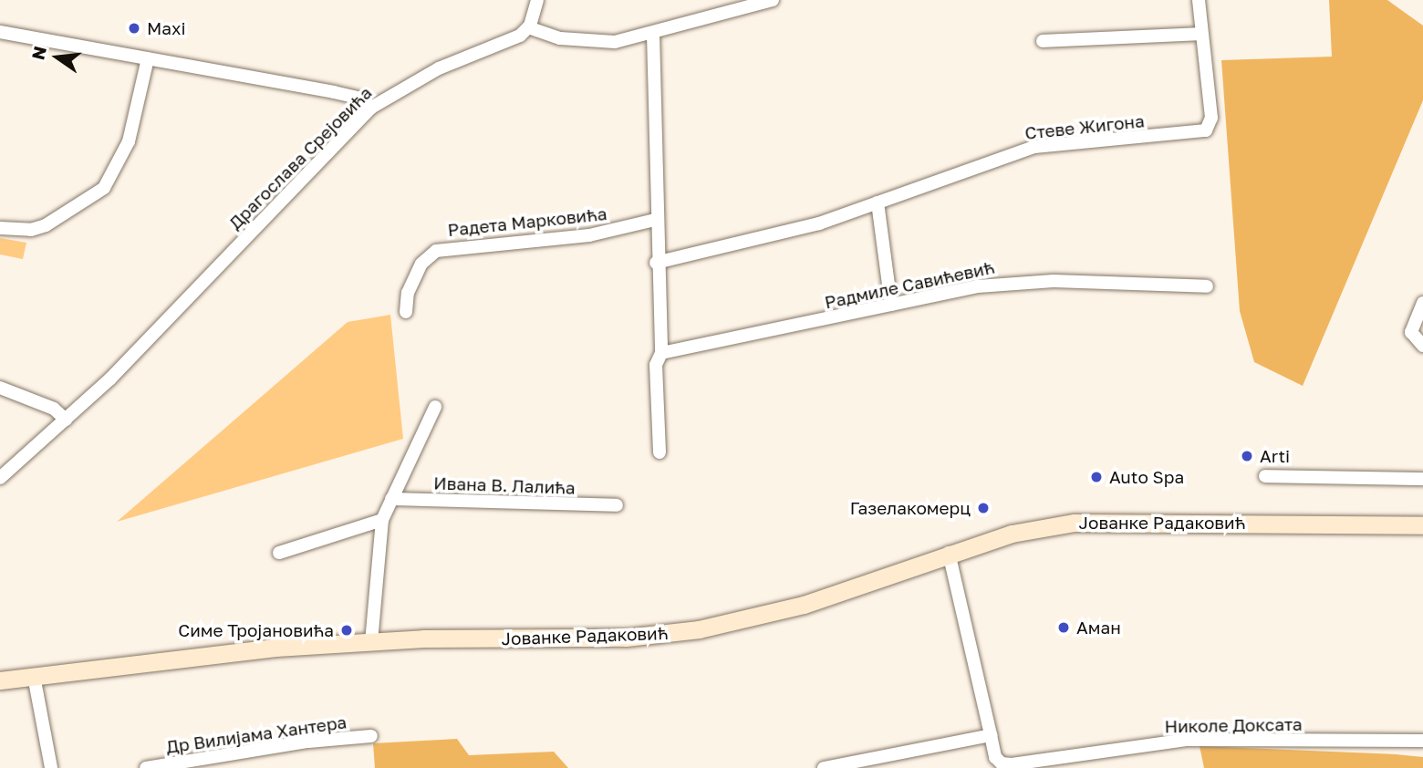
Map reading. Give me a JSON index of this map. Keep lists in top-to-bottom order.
{
  "streets": {
    "main road": ["Јованке Радаковић"],
    "street": [
      "Стеве Жигона",
      "Драгослава Срејовића",
      "Радета Марковића",
      "Радмиле Савићевић",
      "Ивана В. Лалића",
      "Николе Доксата",
      "Др Вилијама Хантера"
    ]
  },
  "crossings": [
    ["Јованке Радаковић", "Николе Доксата"]
  ],
  "places": [
    "Maxi",
    "Arti",
    "Auto Spa",
    "Газелакомерц",
    "Аман",
    "Симе Тројановића"
  ],
  "north": "left"
}
